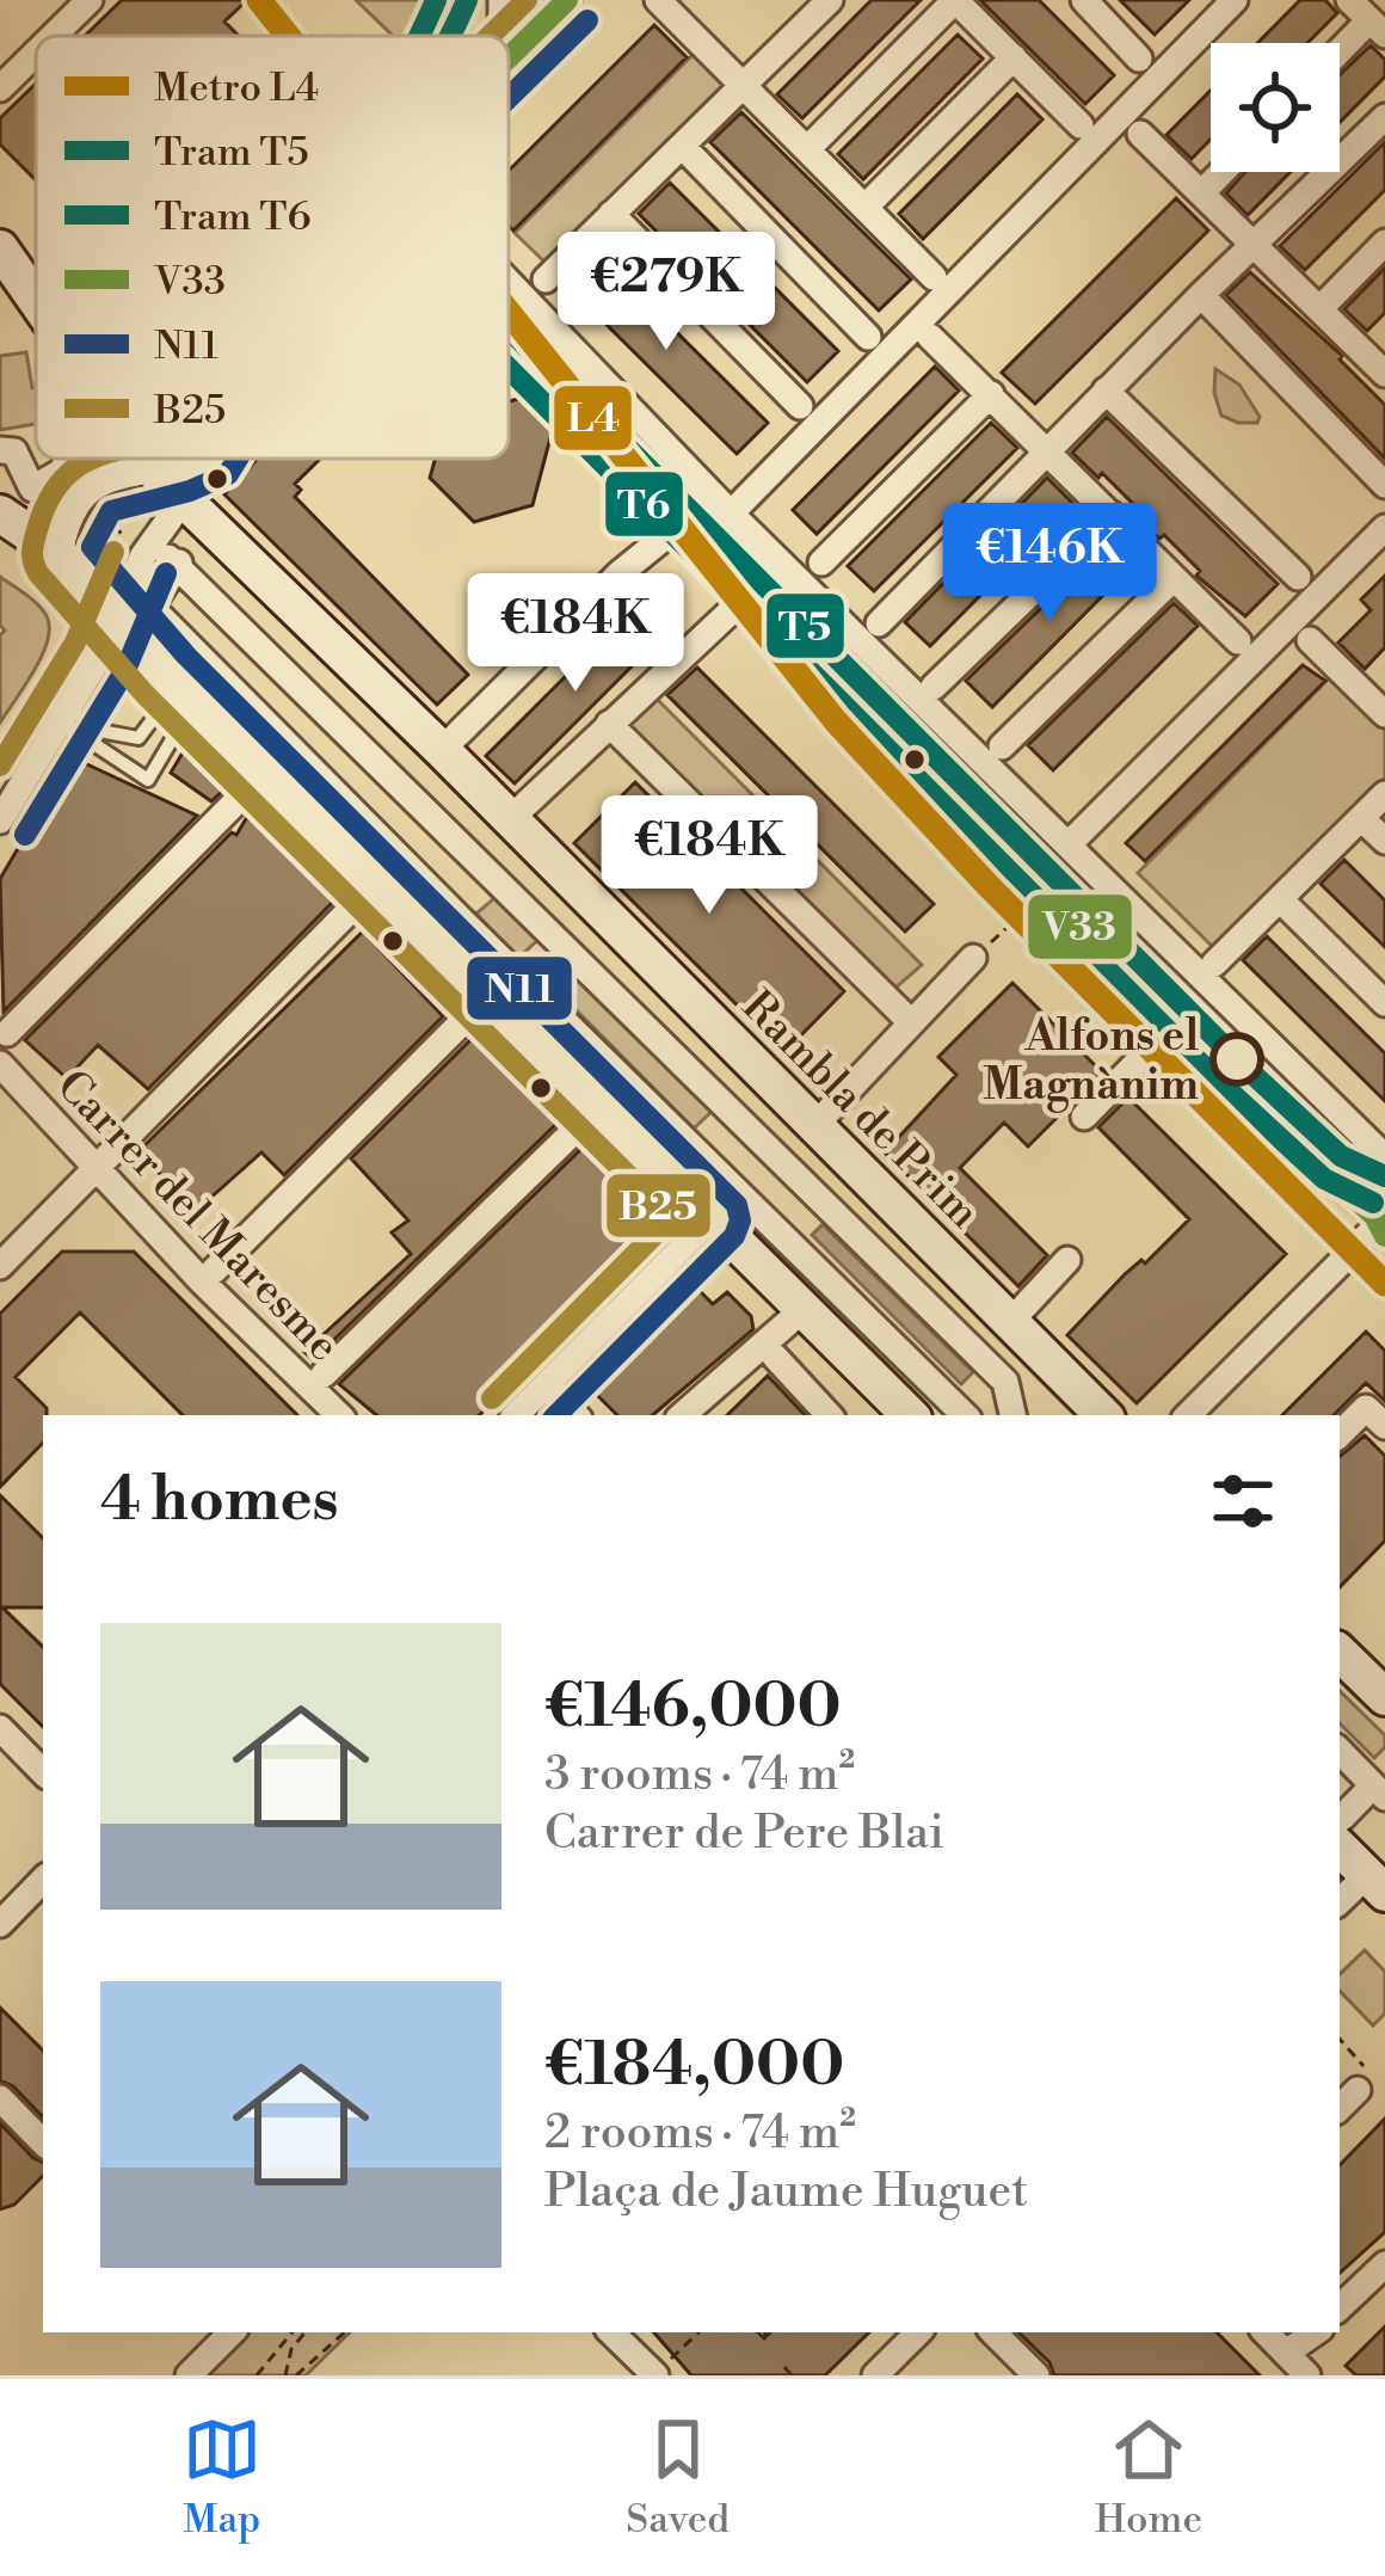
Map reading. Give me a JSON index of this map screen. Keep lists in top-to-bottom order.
{
  "streets": {
    "main road": ["Rambla de Prim"],
    "street": ["Carrer del Maresme"]
  },
  "places": ["Alfons el Magnànim"],
  "lines": [
    "metro line L4",
    "tram line T5",
    "tram line T6",
    "transit line V33",
    "transit line B25",
    "transit line N11"
  ],
  "legend": [
    "Metro L4",
    "Tram T5",
    "Tram T6",
    "V33",
    "N11",
    "B25"
  ],
  "page": {
    "price": [
      "€279K",
      "€146K",
      "€184K",
      "€184K"
    ],
    "heading": "4 homes",
    "list": [
      {
        "name": "€146,000",
        "note": "3 rooms · 74 m² · Carrer de Pere Blai"
      },
      {
        "name": "€184,000",
        "note": "2 rooms · 74 m² · Plaça de Jaume Huguet"
      }
    ],
    "tabs": ["Map", "Saved", "Home"]
  }
}
